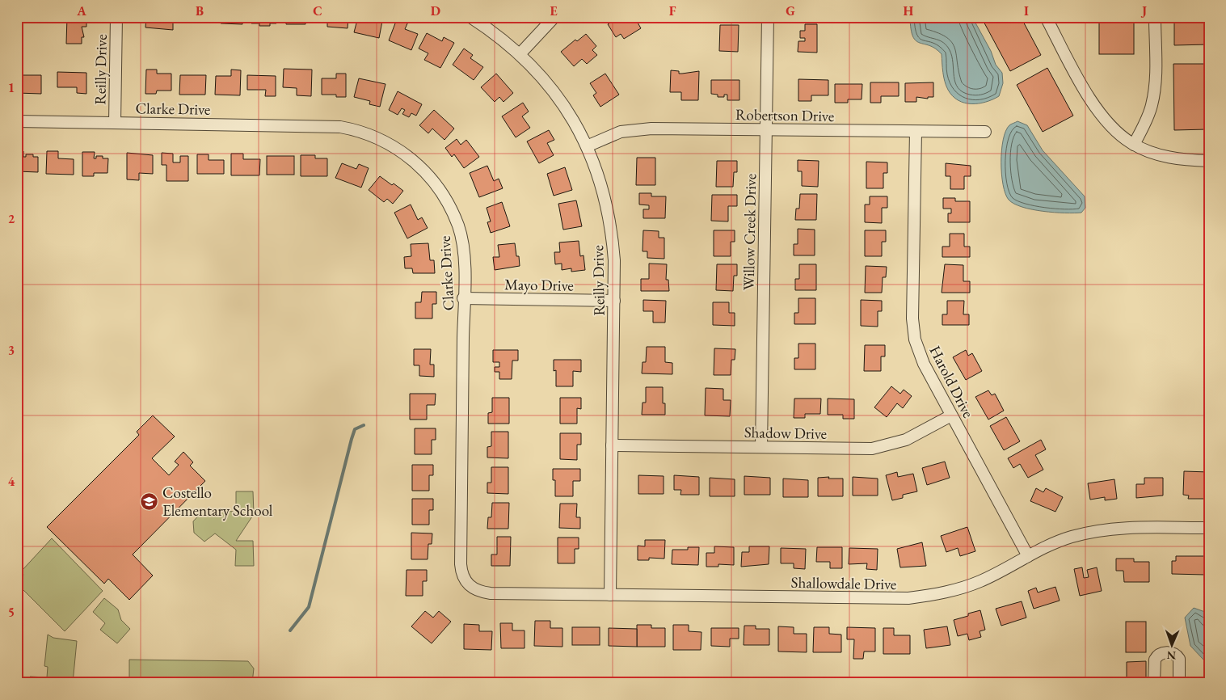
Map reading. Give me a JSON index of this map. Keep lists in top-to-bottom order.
{
  "streets": {
    "street": [
      "Reilly Drive",
      "Clarke Drive",
      "Robertson Drive",
      "Willow Creek Drive",
      "Mayo Drive",
      "Harold Drive",
      "Shadow Drive",
      "Shallowdale Drive"
    ]
  },
  "crossings": [
    ["Reilly Drive", "Clarke Drive"],
    ["Reilly Drive", "Robertson Drive"],
    ["Reilly Drive", "Mayo Drive"],
    ["Reilly Drive", "Shadow Drive"],
    ["Reilly Drive", "Shallowdale Drive"],
    ["Clarke Drive", "Mayo Drive"],
    ["Clarke Drive", "Shallowdale Drive"],
    ["Robertson Drive", "Willow Creek Drive"],
    ["Robertson Drive", "Harold Drive"],
    ["Willow Creek Drive", "Shadow Drive"],
    ["Harold Drive", "Shadow Drive"],
    ["Harold Drive", "Shallowdale Drive"]
  ],
  "places": {
    "school or university": ["Costello Elementary School"]
  },
  "north": "bottom",
  "grid": {
    "columns": [
      "A",
      "B",
      "C",
      "D",
      "E",
      "F",
      "G",
      "H",
      "I",
      "J"
    ],
    "rows": [
      "1",
      "2",
      "3",
      "4",
      "5"
    ]
  }
}
